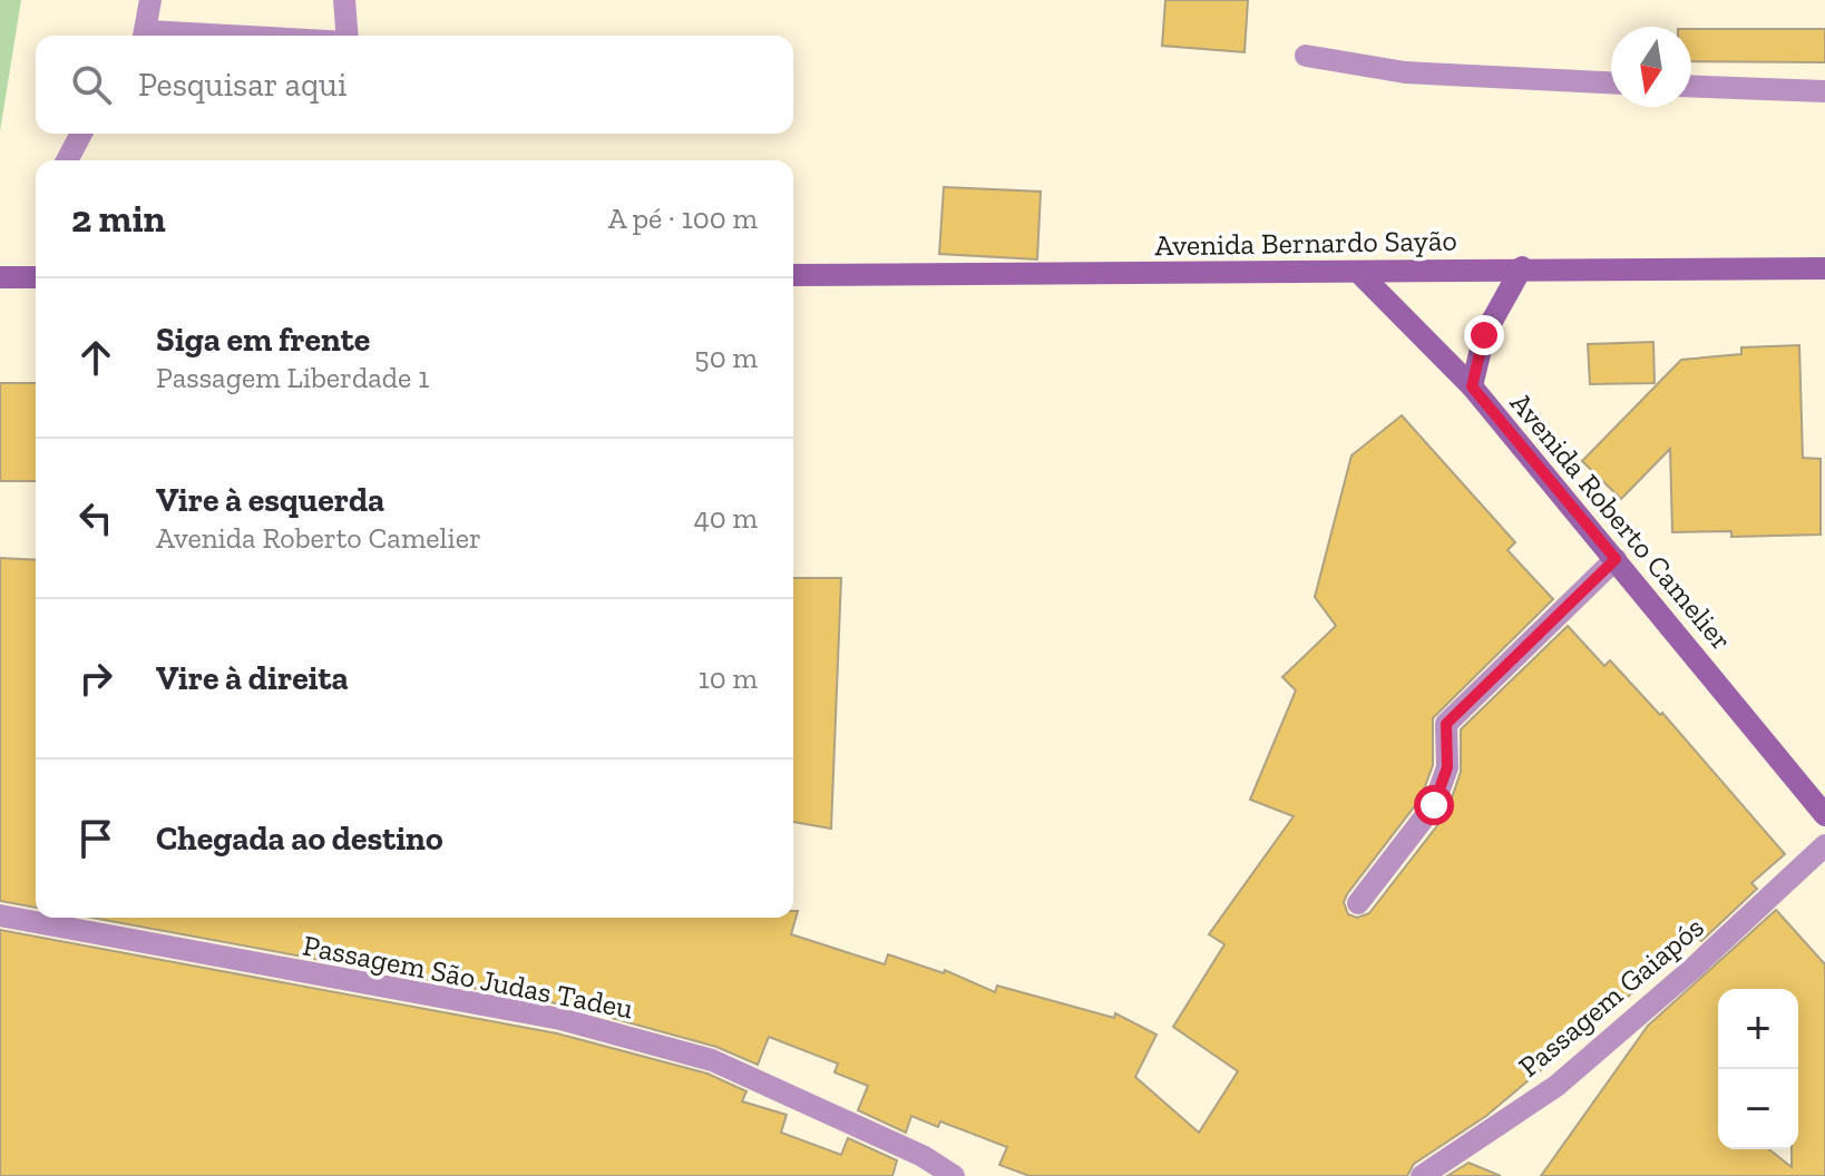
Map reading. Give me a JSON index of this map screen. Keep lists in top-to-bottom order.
{
  "streets": {
    "main road": ["Avenida Bernardo Sayão", "Avenida Roberto Camelier"],
    "street": ["Passagem São Judas Tadeu", "Passagem Gaiapós"]
  },
  "crossings": [
    ["Avenida Bernardo Sayão", "Avenida Roberto Camelier"]
  ],
  "north": "bottom",
  "page": {
    "search": "Pesquisar aqui",
    "heading": ["2 min", "A pé · 100 m"],
    "list": [
      ["Siga em frente", "Passagem Liberdade 1", "50 m"],
      ["Vire à esquerda", "Avenida Roberto Camelier", "40 m"],
      ["Vire à direita", "10 m"],
      "Chegada ao destino"
    ],
    "map_buttons": ["+", "−"]
  }
}
